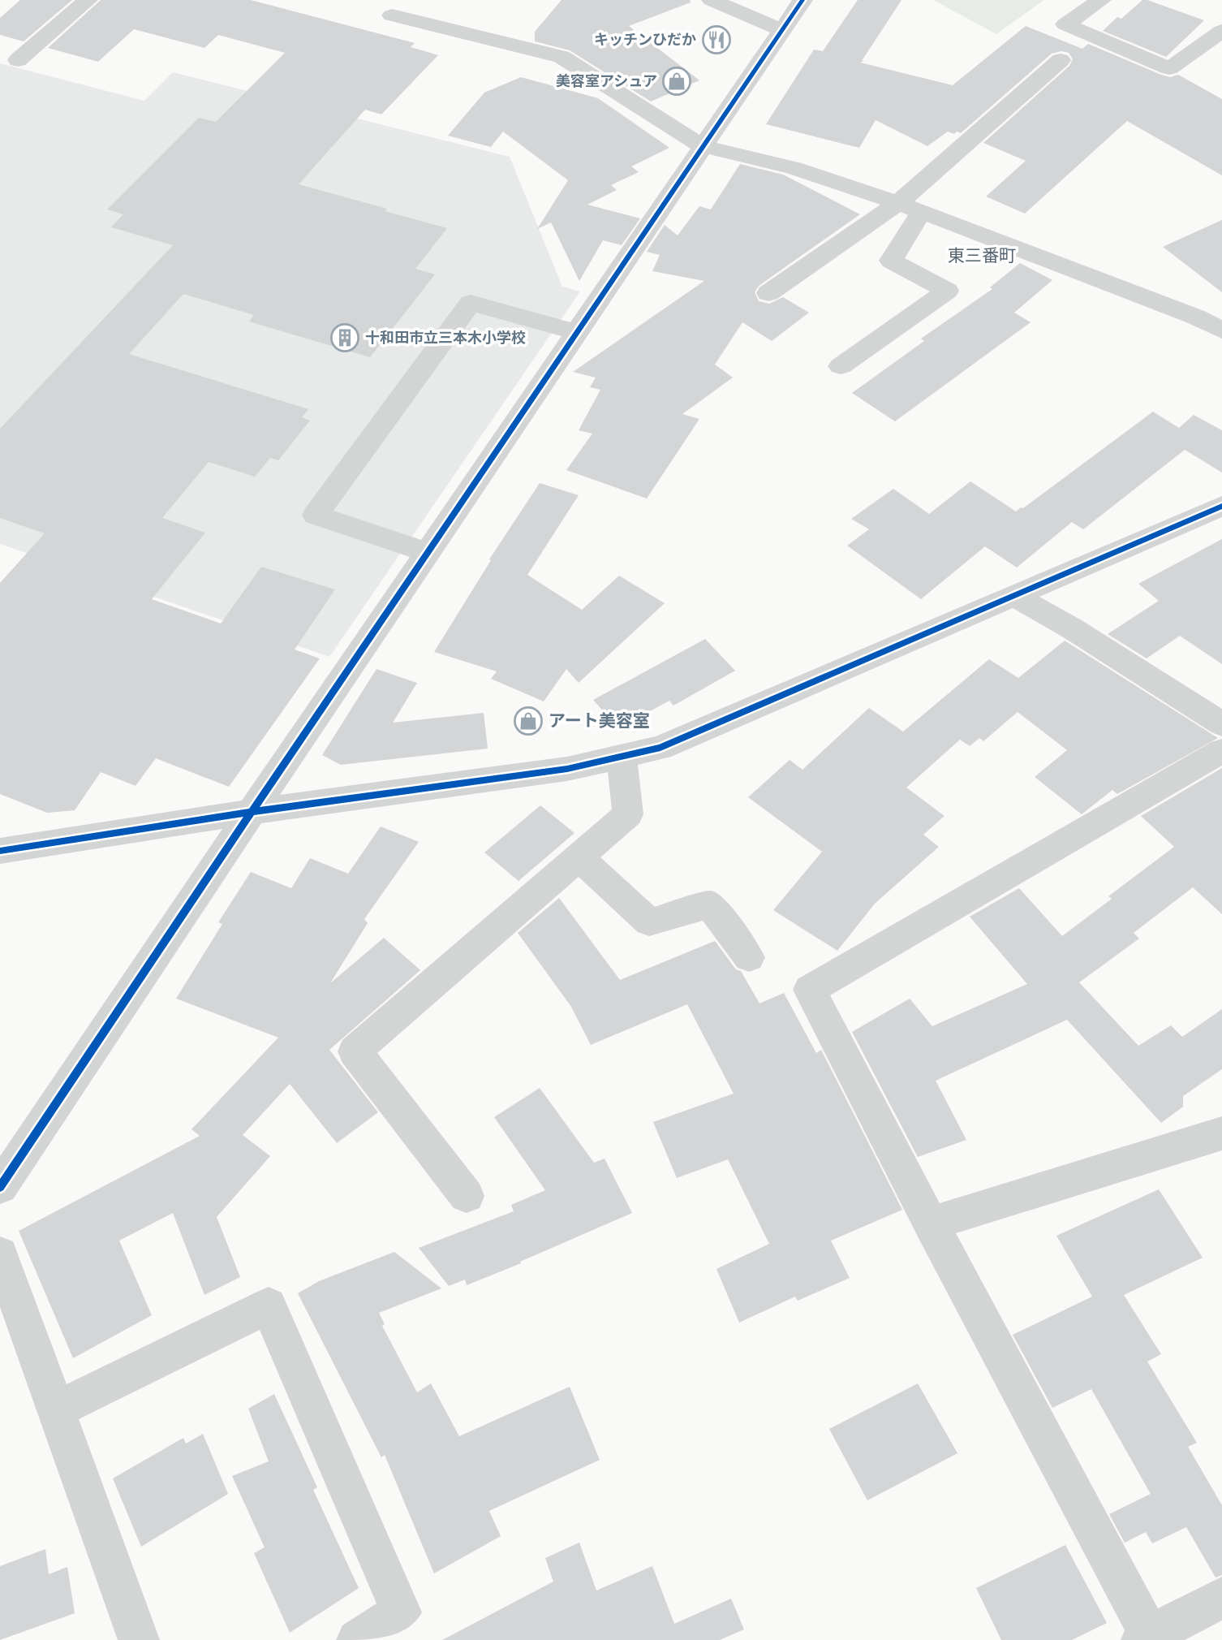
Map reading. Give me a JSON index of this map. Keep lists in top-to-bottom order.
{
  "districts": ["東三番町"],
  "places": {
    "restaurant": ["キッチンひだか"],
    "shop": ["美容室アシュア", "アート美容室"],
    "building": ["十和田市立三本木小学校"]
  }
}
